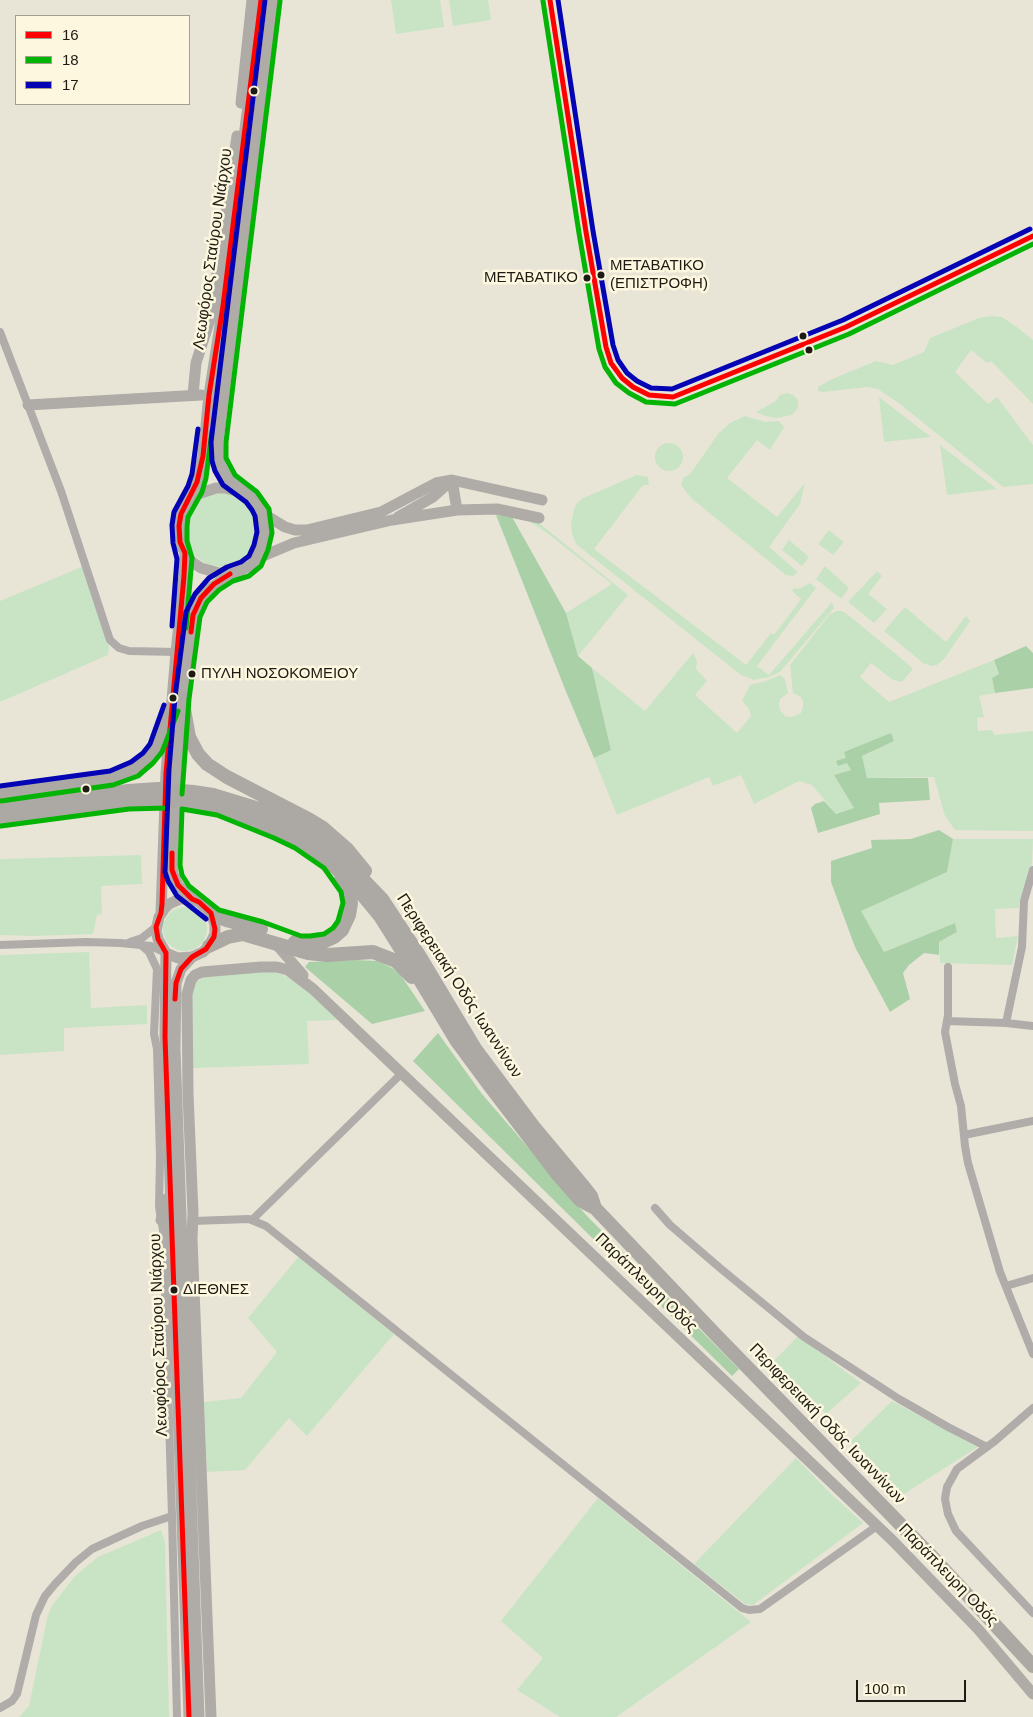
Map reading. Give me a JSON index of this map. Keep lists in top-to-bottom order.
{
  "streets": {
    "highway": ["Περιφερειακή Οδός Ιωαννίνων"],
    "main road": ["Λεωφόρος Σταύρου Νιάρχου", "Παράπλευρη Οδός"]
  },
  "places": [
    "ΜΕΤΑΒΑΤΙΚΟ (ΕΠΙΣΤΡΟΦΗ)",
    "ΜΕΤΑΒΑΤΙΚΟ",
    "ΠΥΛΗ ΝΟΣΟΚΟΜΕΙΟΥ",
    "ΔΙΕΘΝΕΣ"
  ],
  "lines": ["transit line 16", "transit line 17", "transit line 18"],
  "legend": ["16", "18", "17"],
  "scale_bar": "100 m"
}
